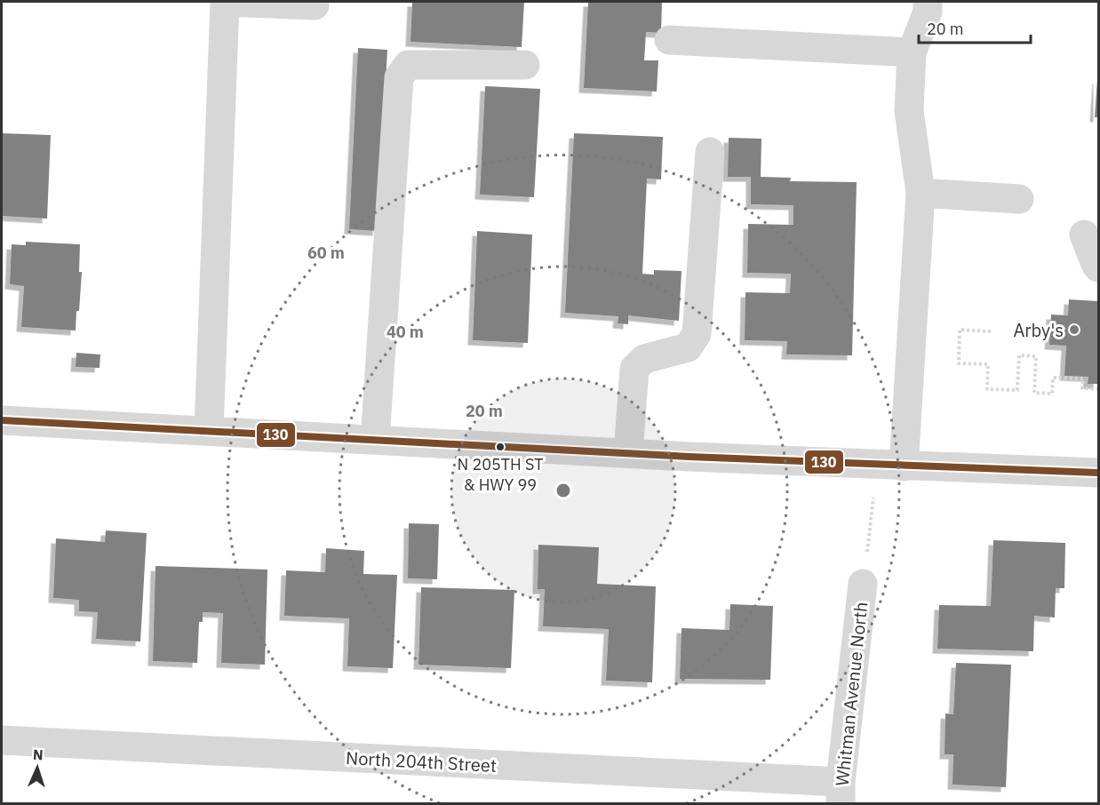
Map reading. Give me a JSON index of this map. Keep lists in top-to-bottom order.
{
  "streets": {
    "street": ["Whitman Avenue North", "North 204th Street"]
  },
  "crossings": [
    ["Whitman Avenue North", "North 204th Street"]
  ],
  "places": ["Arby's", "N 205TH ST & HWY 99"],
  "lines": ["transit line 130"],
  "scale_bar": "20 m",
  "north": "top",
  "rings": ["60 m", "40 m", "20 m"]
}
